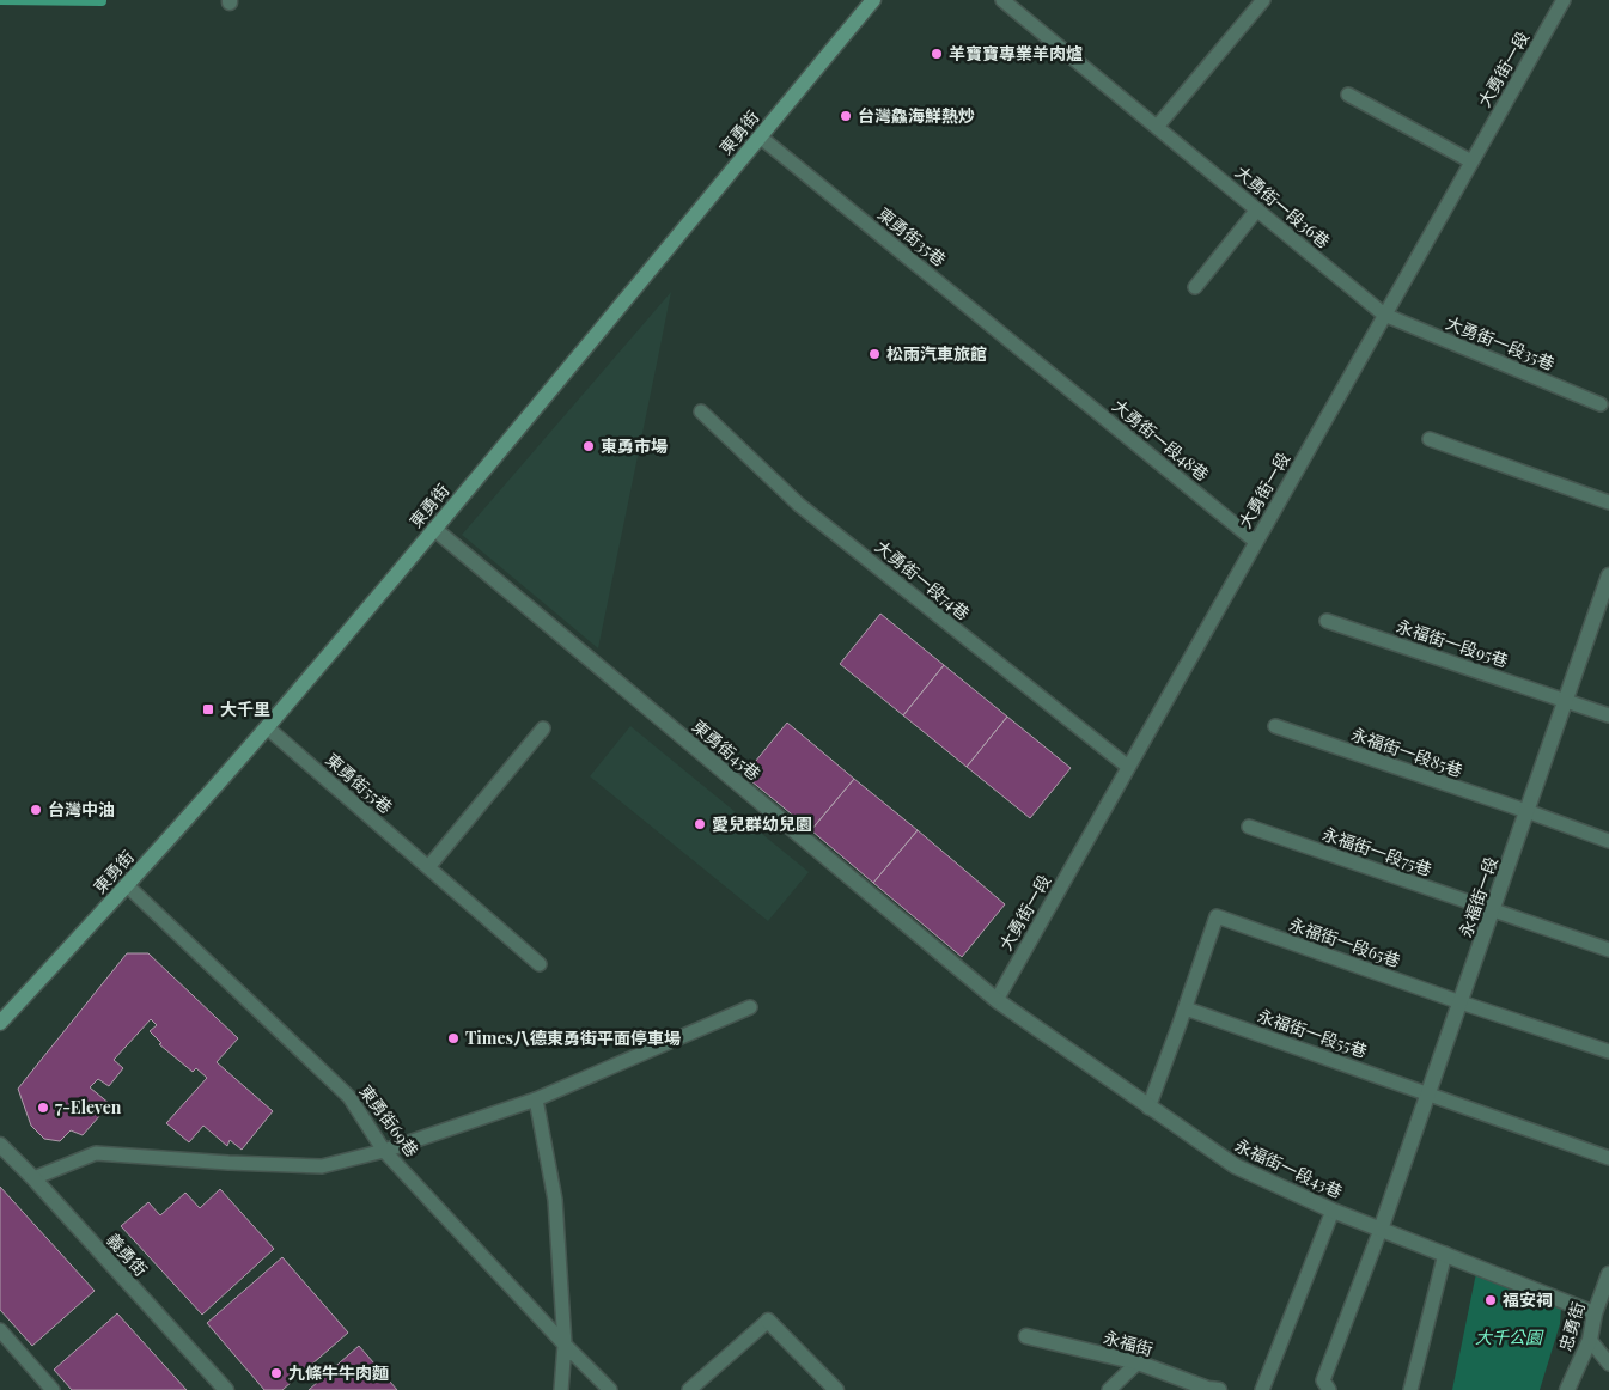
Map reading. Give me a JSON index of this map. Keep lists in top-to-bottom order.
{
  "streets": {
    "street": [
      "東勇街",
      "東勇街45巷",
      "永福街一段",
      "永福街一段43巷",
      "義勇街",
      "忠勇街",
      "永福街"
    ],
    "lane": [
      "大勇街一段",
      "大勇街一段36巷",
      "東勇街35巷",
      "大勇街一段35巷",
      "大勇街一段48巷",
      "大勇街一段74巷",
      "永福街一段95巷",
      "永福街一段85巷",
      "東勇街55巷",
      "永福街一段75巷",
      "永福街一段65巷",
      "永福街一段55巷",
      "東勇街69巷"
    ]
  },
  "crossings": [
    ["大勇街一段", "大勇街一段36巷"],
    ["大勇街一段", "大勇街一段35巷"],
    ["大勇街一段", "大勇街一段48巷"],
    ["大勇街一段", "大勇街一段74巷"],
    ["大勇街一段", "東勇街45巷"],
    ["大勇街一段", "永福街一段43巷"],
    ["東勇街", "東勇街35巷"],
    ["東勇街", "東勇街45巷"],
    ["東勇街", "東勇街55巷"],
    ["東勇街", "東勇街69巷"],
    ["大勇街一段36巷", "大勇街一段35巷"],
    ["東勇街35巷", "大勇街一段48巷"],
    ["永福街一段95巷", "永福街一段"],
    ["東勇街45巷", "永福街一段43巷"],
    ["永福街一段85巷", "永福街一段"],
    ["永福街一段75巷", "永福街一段"],
    ["永福街一段", "永福街一段65巷"],
    ["永福街一段", "永福街一段55巷"],
    ["永福街一段", "永福街一段43巷"],
    ["永福街一段65巷", "永福街一段55巷"],
    ["永福街一段43巷", "忠勇街"]
  ],
  "parks": ["大千公園"],
  "places": {
    "other": [
      "羊寶寶專業羊肉爐",
      "台灣鱻海鮮熱炒",
      "松雨汽車旅館",
      "東勇市場",
      "台灣中油",
      "愛兒群幼兒園",
      "Times八德東勇街平面停車場",
      "7-Eleven",
      "福安祠",
      "九條牛牛肉麵"
    ],
    "transit": ["大千里"]
  }
}
